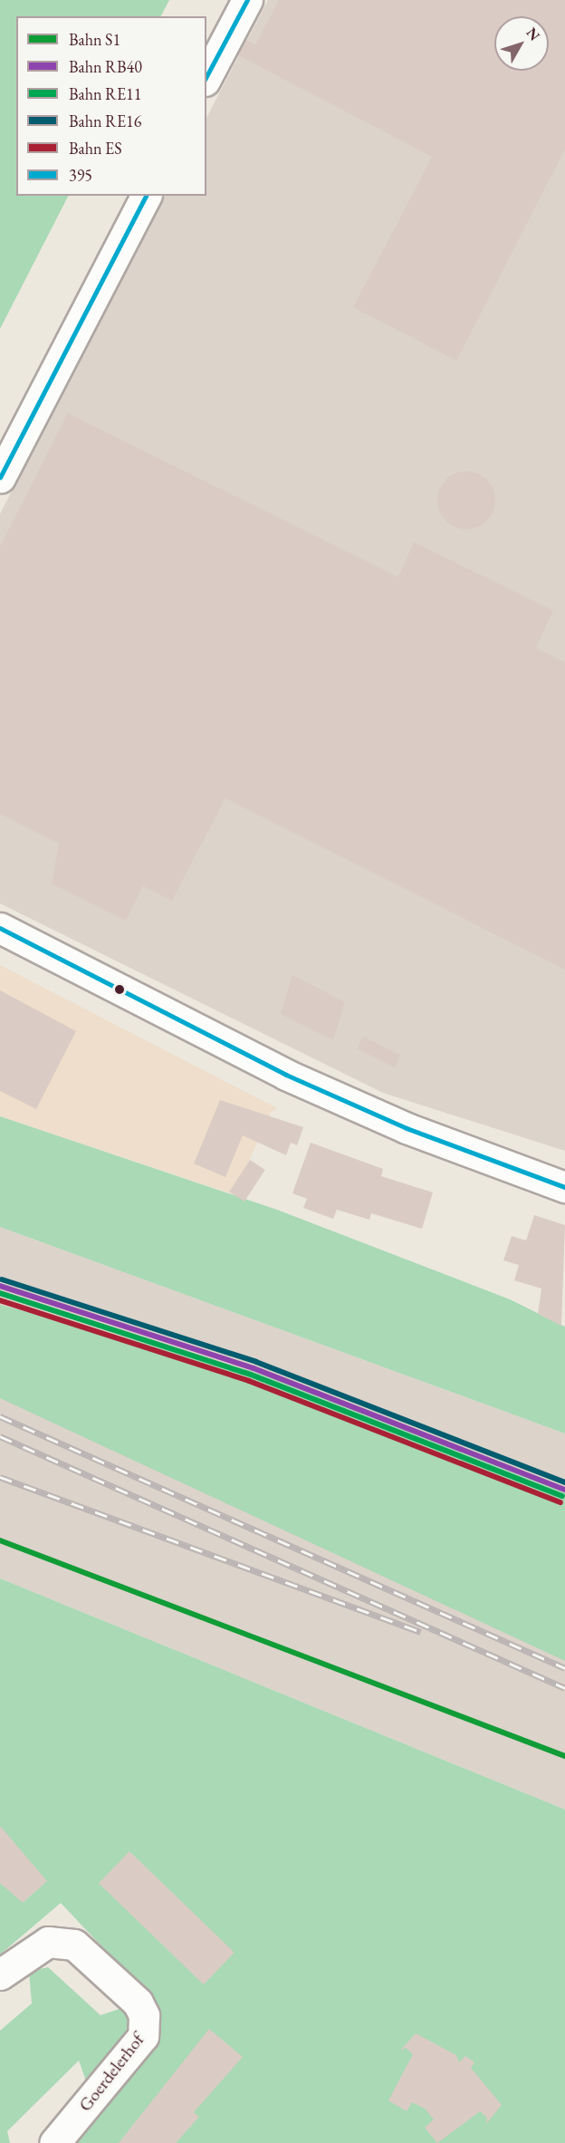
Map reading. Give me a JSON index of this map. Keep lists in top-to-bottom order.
{
  "streets": {
    "street": ["Goerdelerhof"]
  },
  "lines": [
    "transit line 395",
    "rail line RE16",
    "rail line RB40",
    "rail line RE11",
    "rail line ES",
    "rail line S1"
  ],
  "legend": [
    "Bahn S1",
    "Bahn RB40",
    "Bahn RE11",
    "Bahn RE16",
    "Bahn ES",
    "395"
  ],
  "north": "top right"
}
